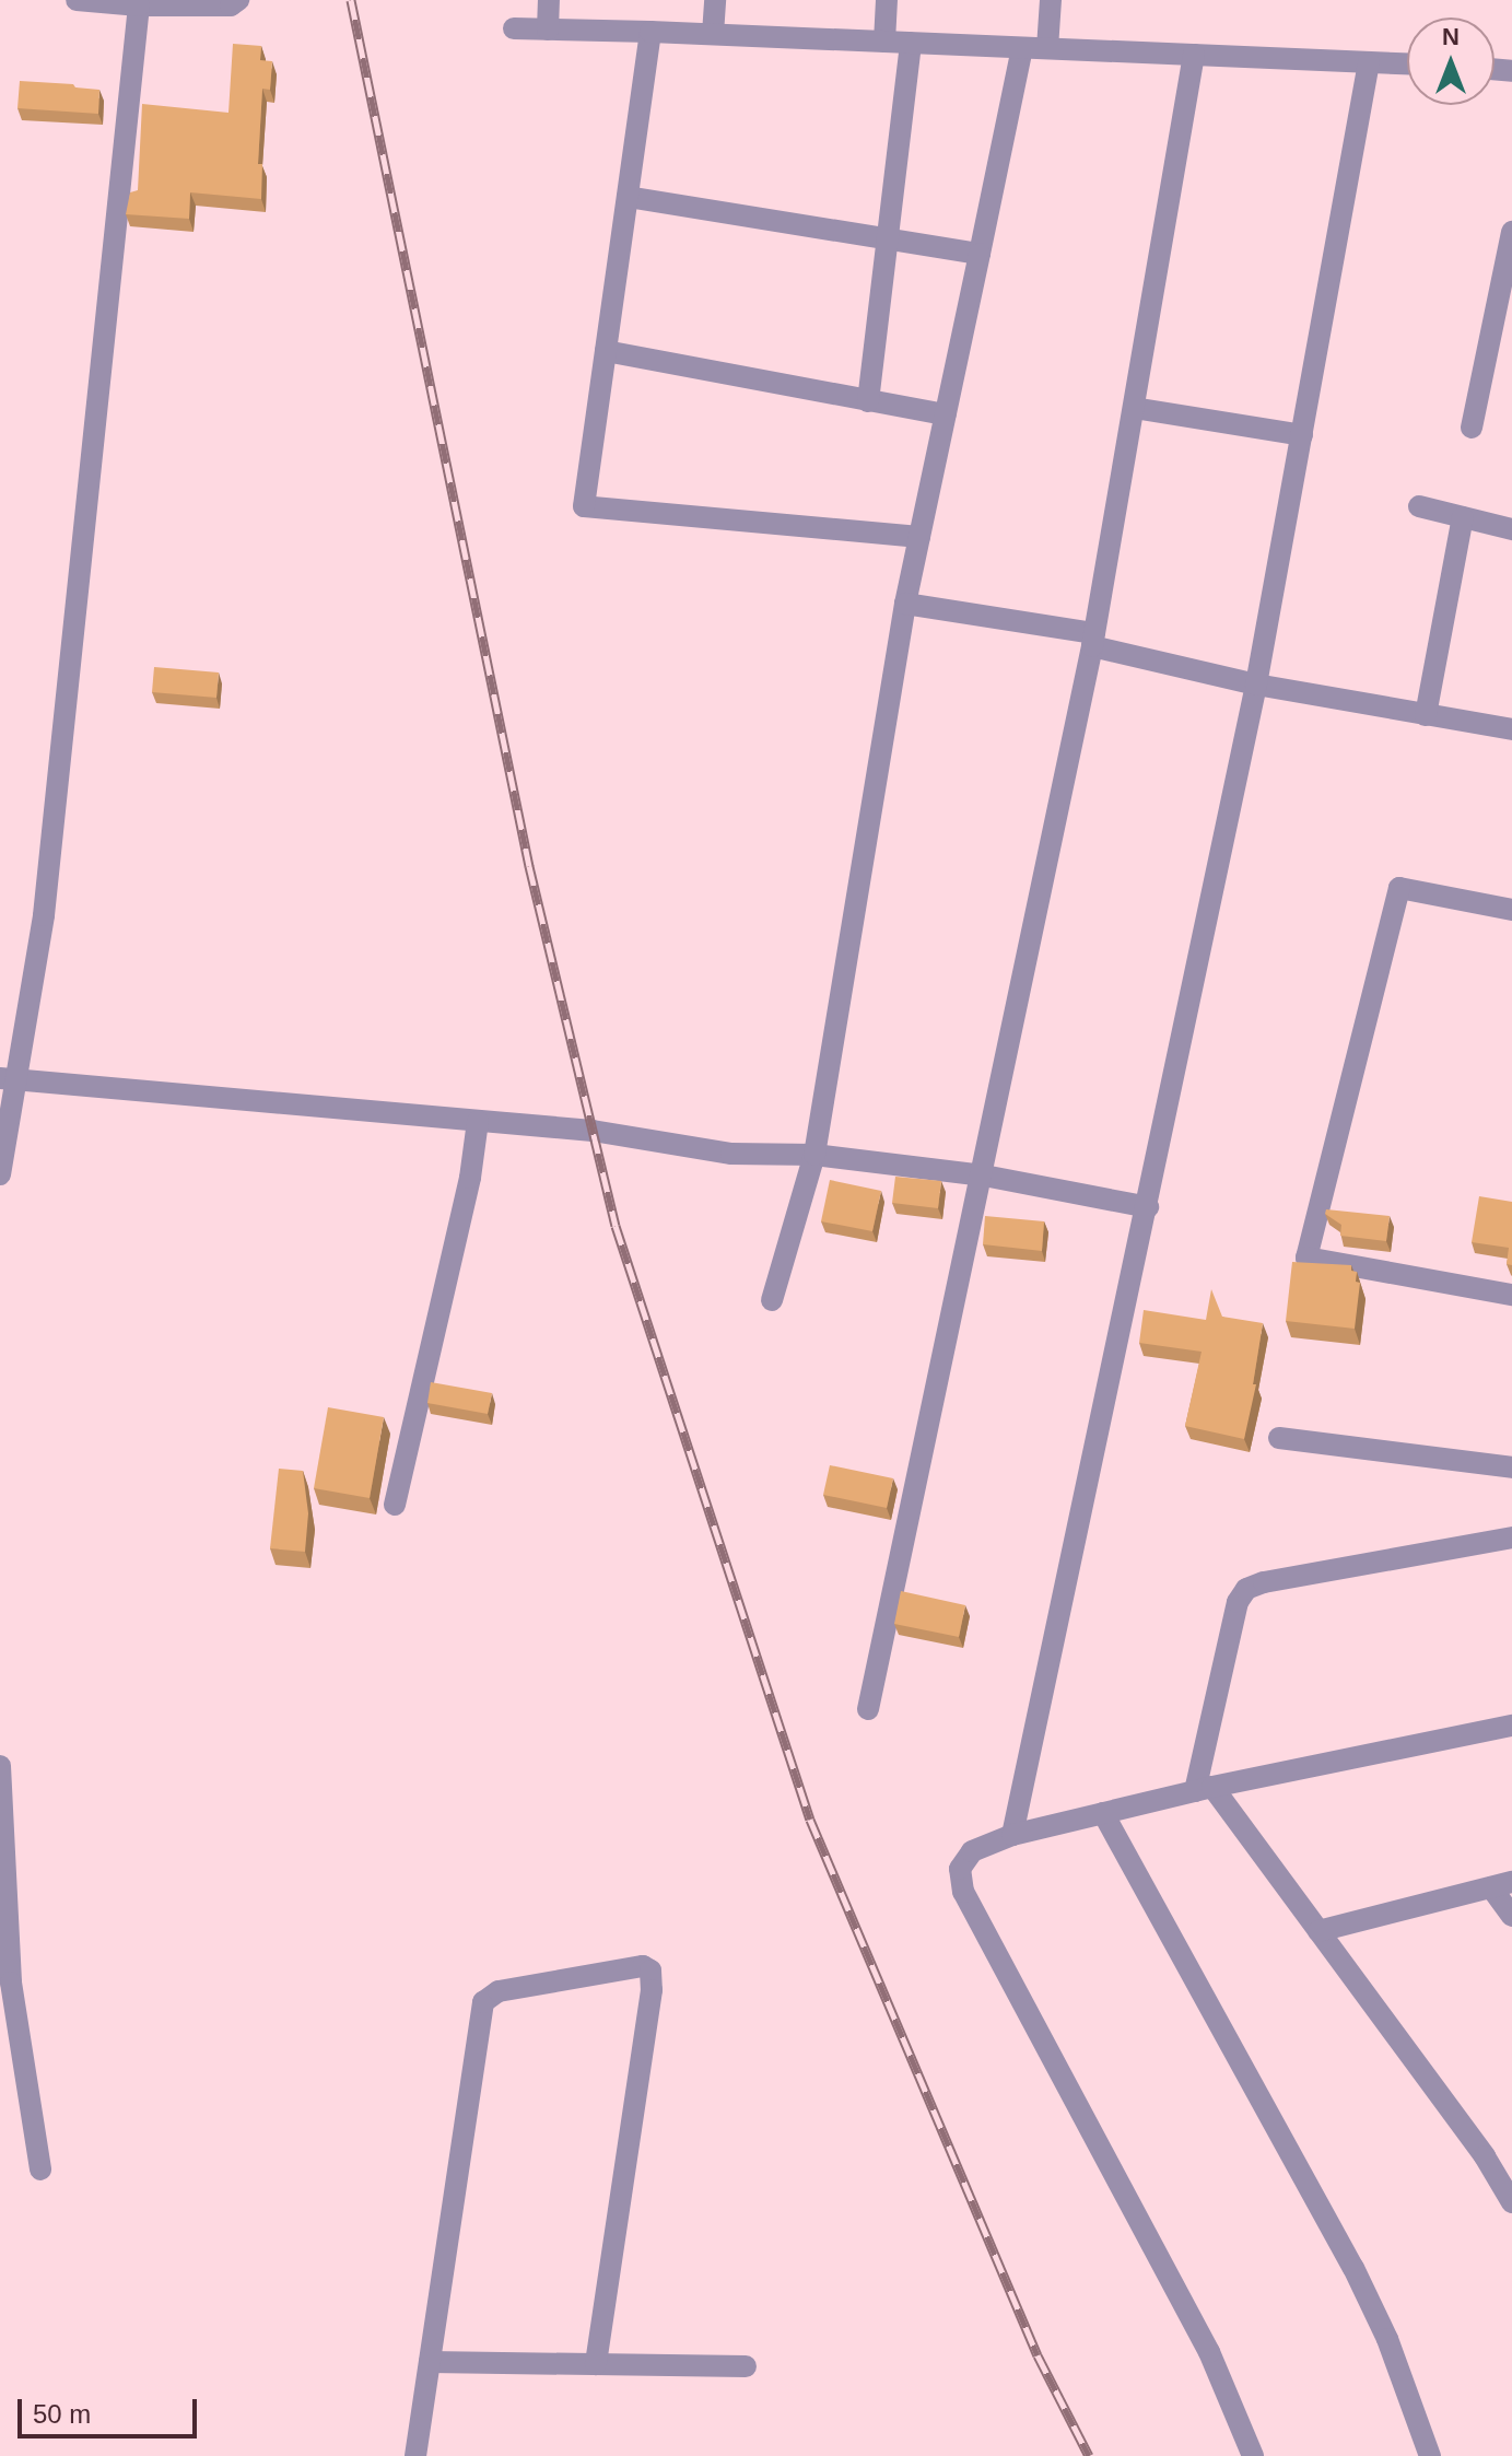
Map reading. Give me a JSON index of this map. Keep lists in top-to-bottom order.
{
  "scale_bar": "50 m",
  "north": "top"
}
